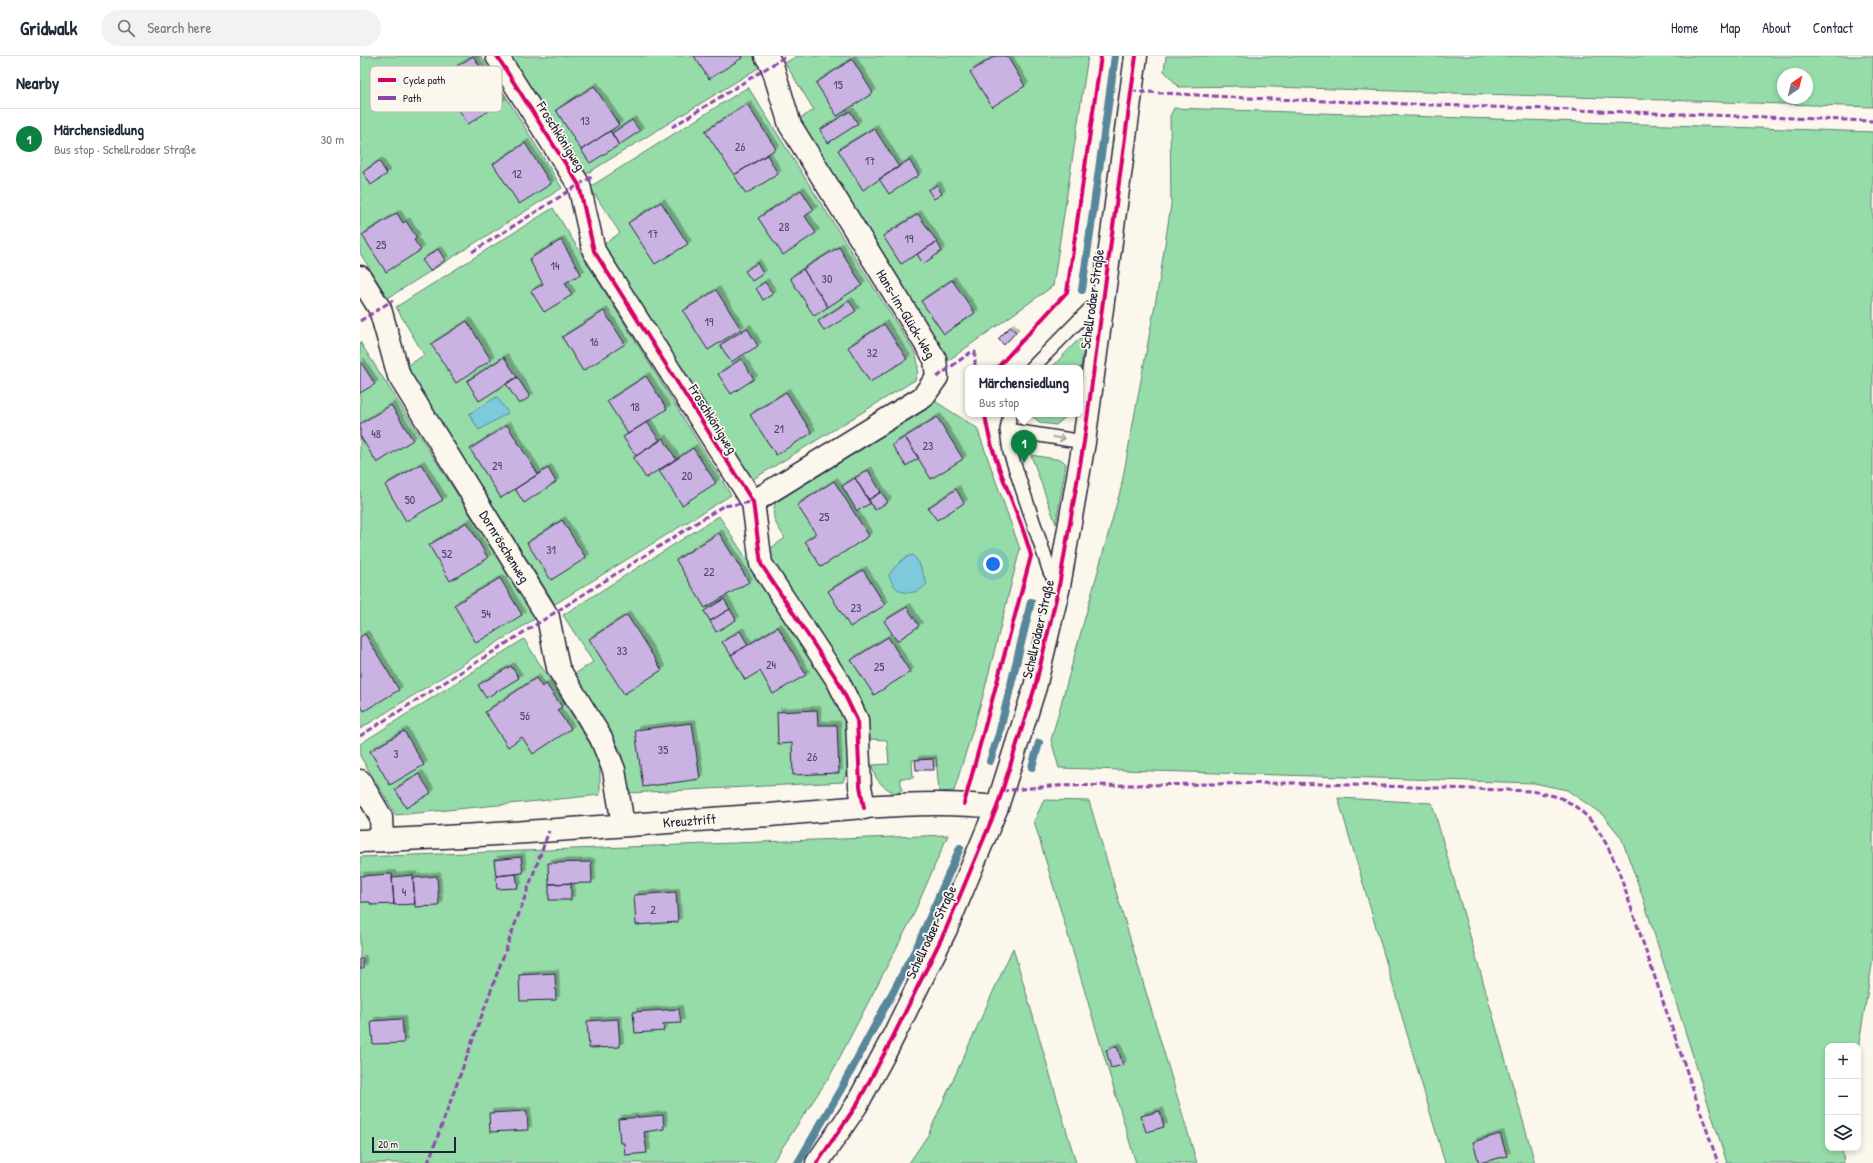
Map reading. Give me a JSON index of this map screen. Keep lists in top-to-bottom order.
{
  "streets": {
    "street": [
      "Froschkönigweg",
      "Schellrodaer Straße",
      "Hans-im-Glück-Weg",
      "Dornröschenweg",
      "Kreuztrift"
    ]
  },
  "crossings": [
    ["Froschkönigweg", "Hans-im-Glück-Weg"],
    ["Froschkönigweg", "Kreuztrift"],
    ["Schellrodaer Straße", "Kreuztrift"],
    ["Dornröschenweg", "Kreuztrift"]
  ],
  "house_numbers": [
    "15",
    "13",
    "26",
    "17",
    "12",
    "28",
    "17",
    "19",
    "25",
    "14",
    "30",
    "19",
    "16",
    "32",
    "18",
    "21",
    "48",
    "23",
    "29",
    "20",
    "50",
    "25",
    "31",
    "52",
    "22",
    "23",
    "54",
    "33",
    "24",
    "25",
    "56",
    "35",
    "3",
    "26",
    "4",
    "2"
  ],
  "legend": ["Cycle path", "Path"],
  "scale_bar": "20 m",
  "north": "top right",
  "page": {
    "header": "Gridwalk",
    "search": "Search here",
    "nav": [
      "Home",
      "Map",
      "About",
      "Contact"
    ],
    "heading": "Nearby",
    "list": [
      {
        "mark": "1",
        "name": "Märchensiedlung",
        "note": "Bus stop · Schellrodaer Straße",
        "value": "30 m"
      }
    ],
    "popup": ["Märchensiedlung", "Bus stop"],
    "pins": "1",
    "map_buttons": ["+", "−"],
    "scale": "20 m"
  }
}
